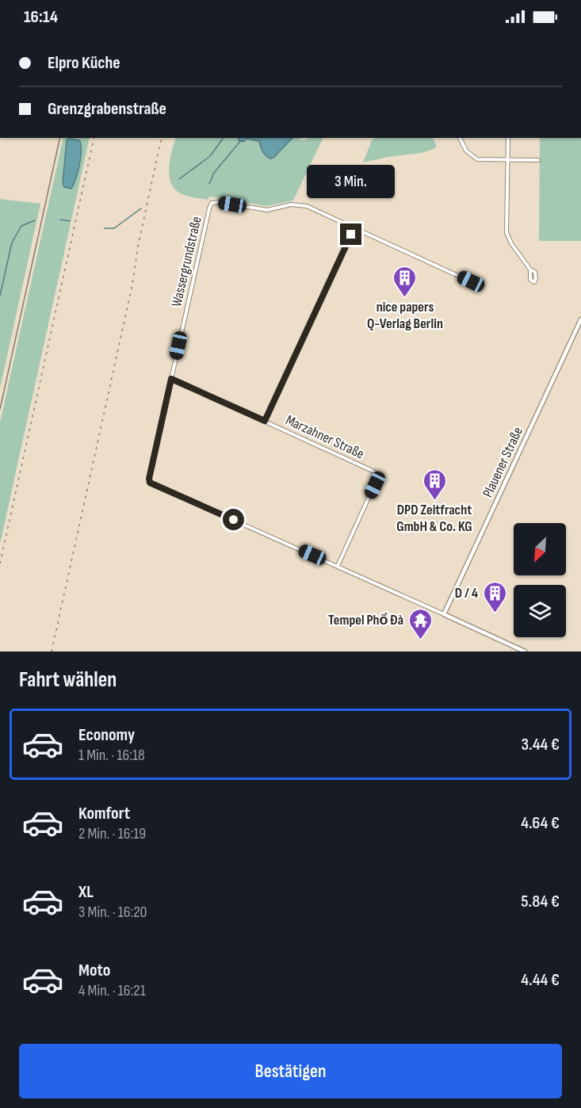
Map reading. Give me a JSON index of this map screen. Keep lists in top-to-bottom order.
{
  "streets": {
    "street": ["Wassergrundstraße", "Marzahner Straße", "Plauener Straße"]
  },
  "crossings": [
    ["Wassergrundstraße", "Marzahner Straße"]
  ],
  "places": {
    "building": ["nice papers Q-Verlag Berlin", "DPD Zeitfracht GmbH & Co. KG", "D / 4"],
    "temple": ["Tempel Phổ Đà"]
  },
  "north": "bottom left",
  "page": {
    "status": "16:14",
    "banner": ["Elpro Küche", "Grenzgrabenstraße"],
    "bubble": "3 Min.",
    "heading": "Fahrt wählen",
    "list": [
      {
        "name": "Economy",
        "note": "1 Min. · 16:18",
        "value": "3.44 €"
      },
      {
        "name": "Komfort",
        "note": "2 Min. · 16:19",
        "value": "4.64 €"
      },
      {
        "name": "XL",
        "note": "3 Min. · 16:20",
        "value": "5.84 €"
      },
      {
        "name": "Moto",
        "note": "4 Min. · 16:21",
        "value": "4.44 €"
      }
    ],
    "buttons": "Bestätigen"
  }
}
